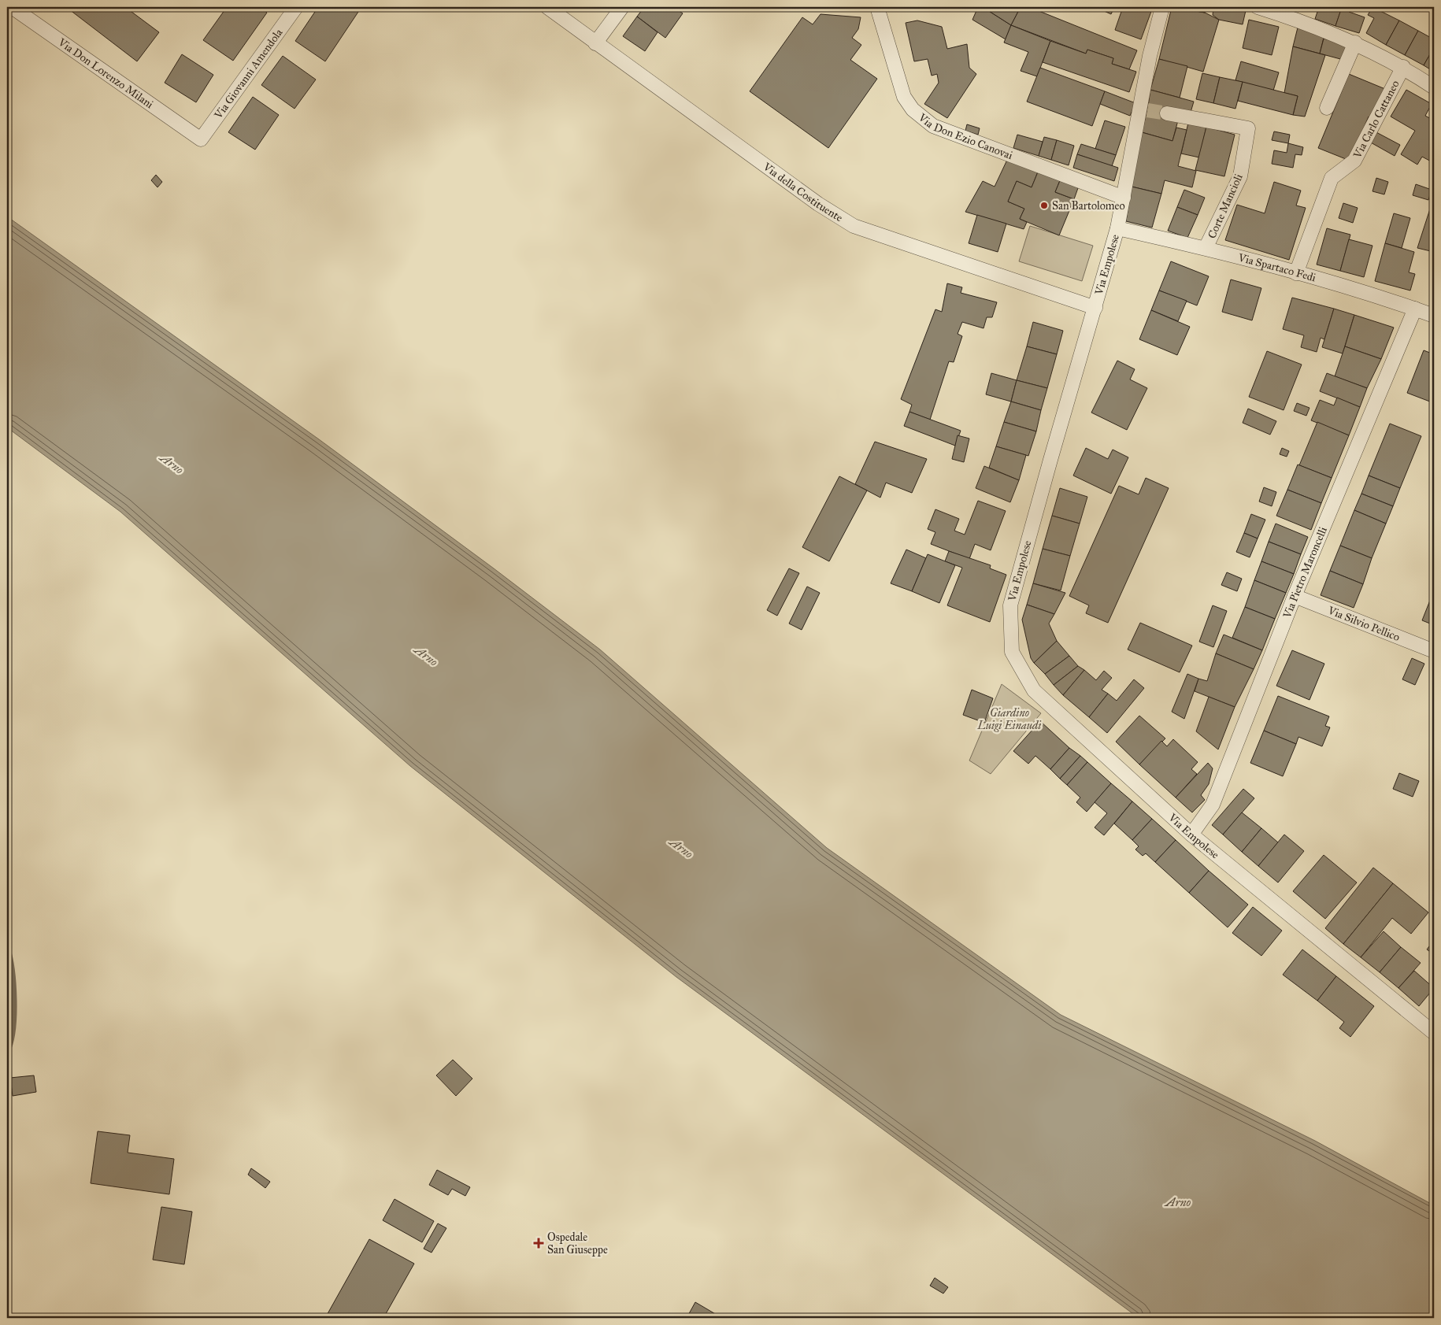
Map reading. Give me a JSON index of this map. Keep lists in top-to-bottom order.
{
  "streets": {
    "street": [
      "Via Don Lorenzo Milani",
      "Via Giovanni Amendola",
      "Via Carlo Cattaneo",
      "Via Don Ezio Canovai",
      "Via della Costituente",
      "Corte Mancioli",
      "Via Empolese",
      "Via Spartaco Fedi",
      "Via Pietro Maroncelli",
      "Via Silvio Pellico"
    ]
  },
  "crossings": [
    ["Via Don Lorenzo Milani", "Via Giovanni Amendola"],
    ["Via Carlo Cattaneo", "Via Spartaco Fedi"],
    ["Via Don Ezio Canovai", "Via Empolese"],
    ["Via della Costituente", "Via Empolese"],
    ["Corte Mancioli", "Via Spartaco Fedi"],
    ["Via Empolese", "Via Spartaco Fedi"],
    ["Via Empolese", "Via Pietro Maroncelli"],
    ["Via Spartaco Fedi", "Via Pietro Maroncelli"],
    ["Via Pietro Maroncelli", "Via Silvio Pellico"]
  ],
  "water": ["Arno"],
  "parks": ["Giardino Luigi Einaudi"],
  "places": {
    "other": ["San Bartolomeo"],
    "health": ["Ospedale San Giuseppe"]
  }
}
